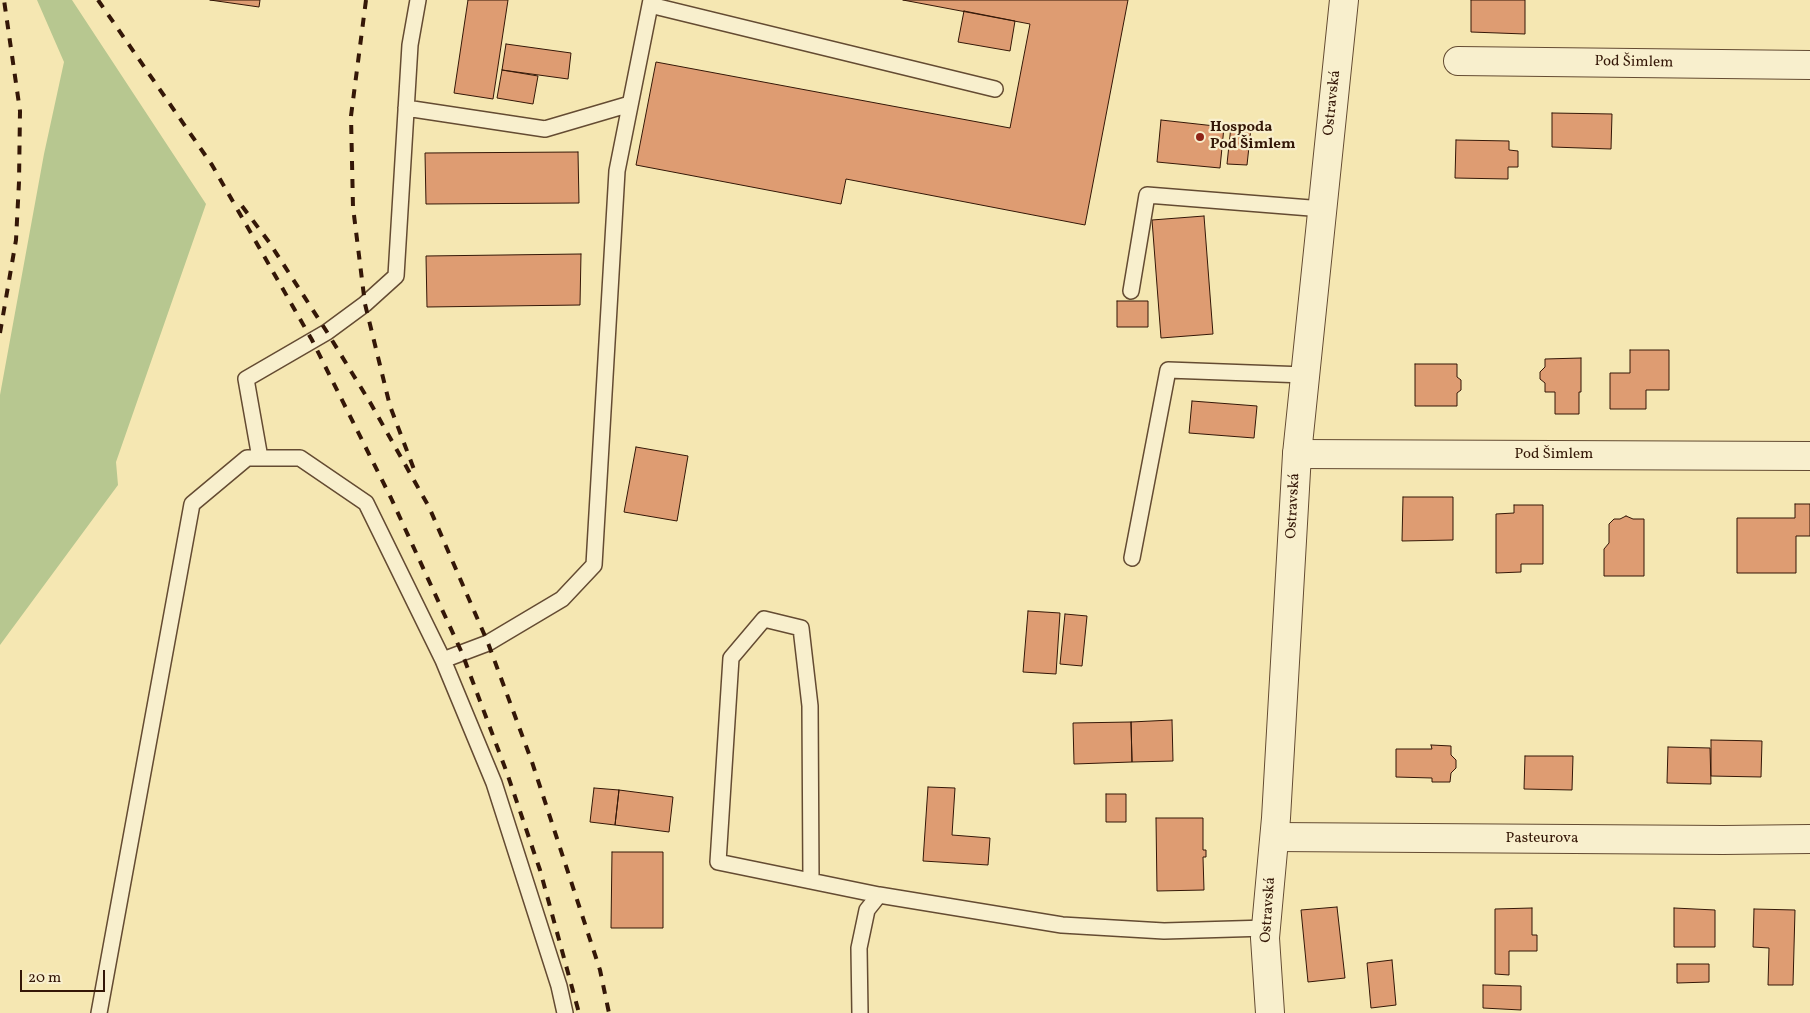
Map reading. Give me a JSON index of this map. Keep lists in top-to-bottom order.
{
  "streets": {
    "street": ["Pod Šimlem", "Ostravská", "Pasteurova"]
  },
  "crossings": [
    ["Pod Šimlem", "Ostravská"],
    ["Ostravská", "Pasteurova"]
  ],
  "places": ["Hospoda Pod Šimlem"],
  "scale_bar": "20 m"
}
